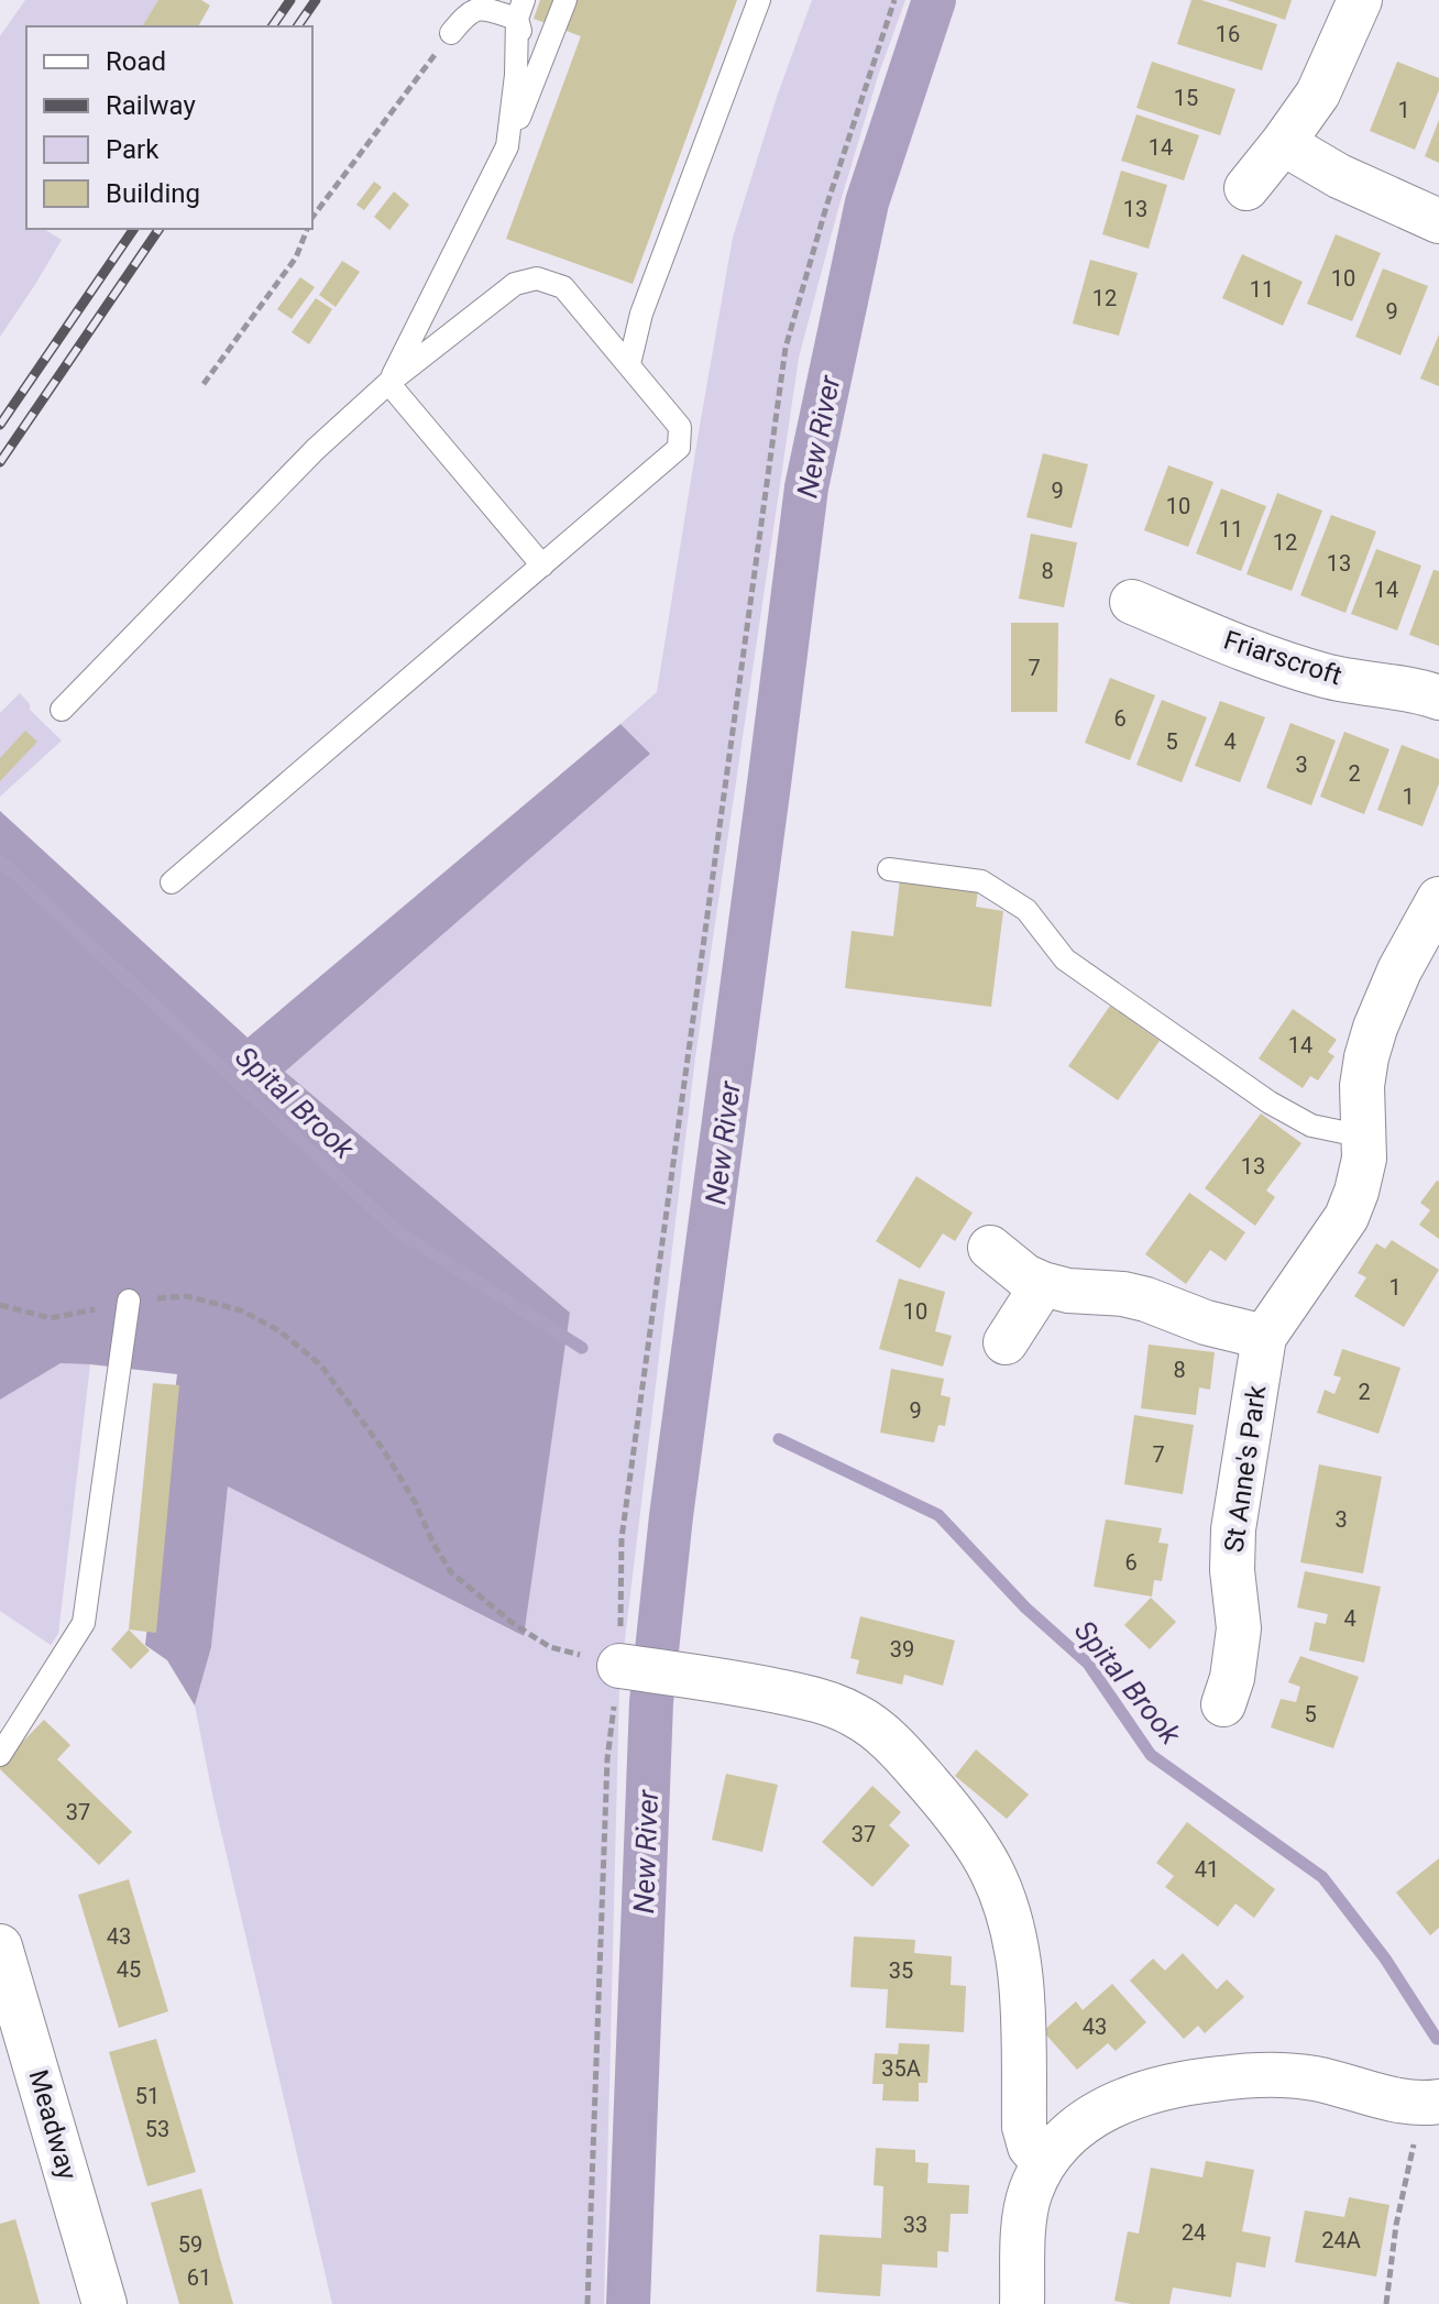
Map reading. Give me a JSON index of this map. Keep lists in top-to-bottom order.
{
  "streets": {
    "street": ["Friarscroft", "St Anne's Park", "Meadway"]
  },
  "water": ["New River", "Spital Brook"],
  "house_numbers": [
    "16",
    "15",
    "1",
    "14",
    "13",
    "10",
    "11",
    "12",
    "9",
    "9",
    "10",
    "11",
    "12",
    "13",
    "8",
    "14",
    "7",
    "6",
    "5",
    "4",
    "3",
    "2",
    "1",
    "14",
    "13",
    "1",
    "10",
    "8",
    "2",
    "9",
    "7",
    "3",
    "6",
    "4",
    "39",
    "5",
    "37",
    "37",
    "41",
    "43",
    "45",
    "35",
    "43",
    "35A",
    "51",
    "53",
    "33",
    "24",
    "24A",
    "59",
    "61"
  ],
  "legend": [
    "Road",
    "Railway",
    "Park",
    "Building"
  ]
}
